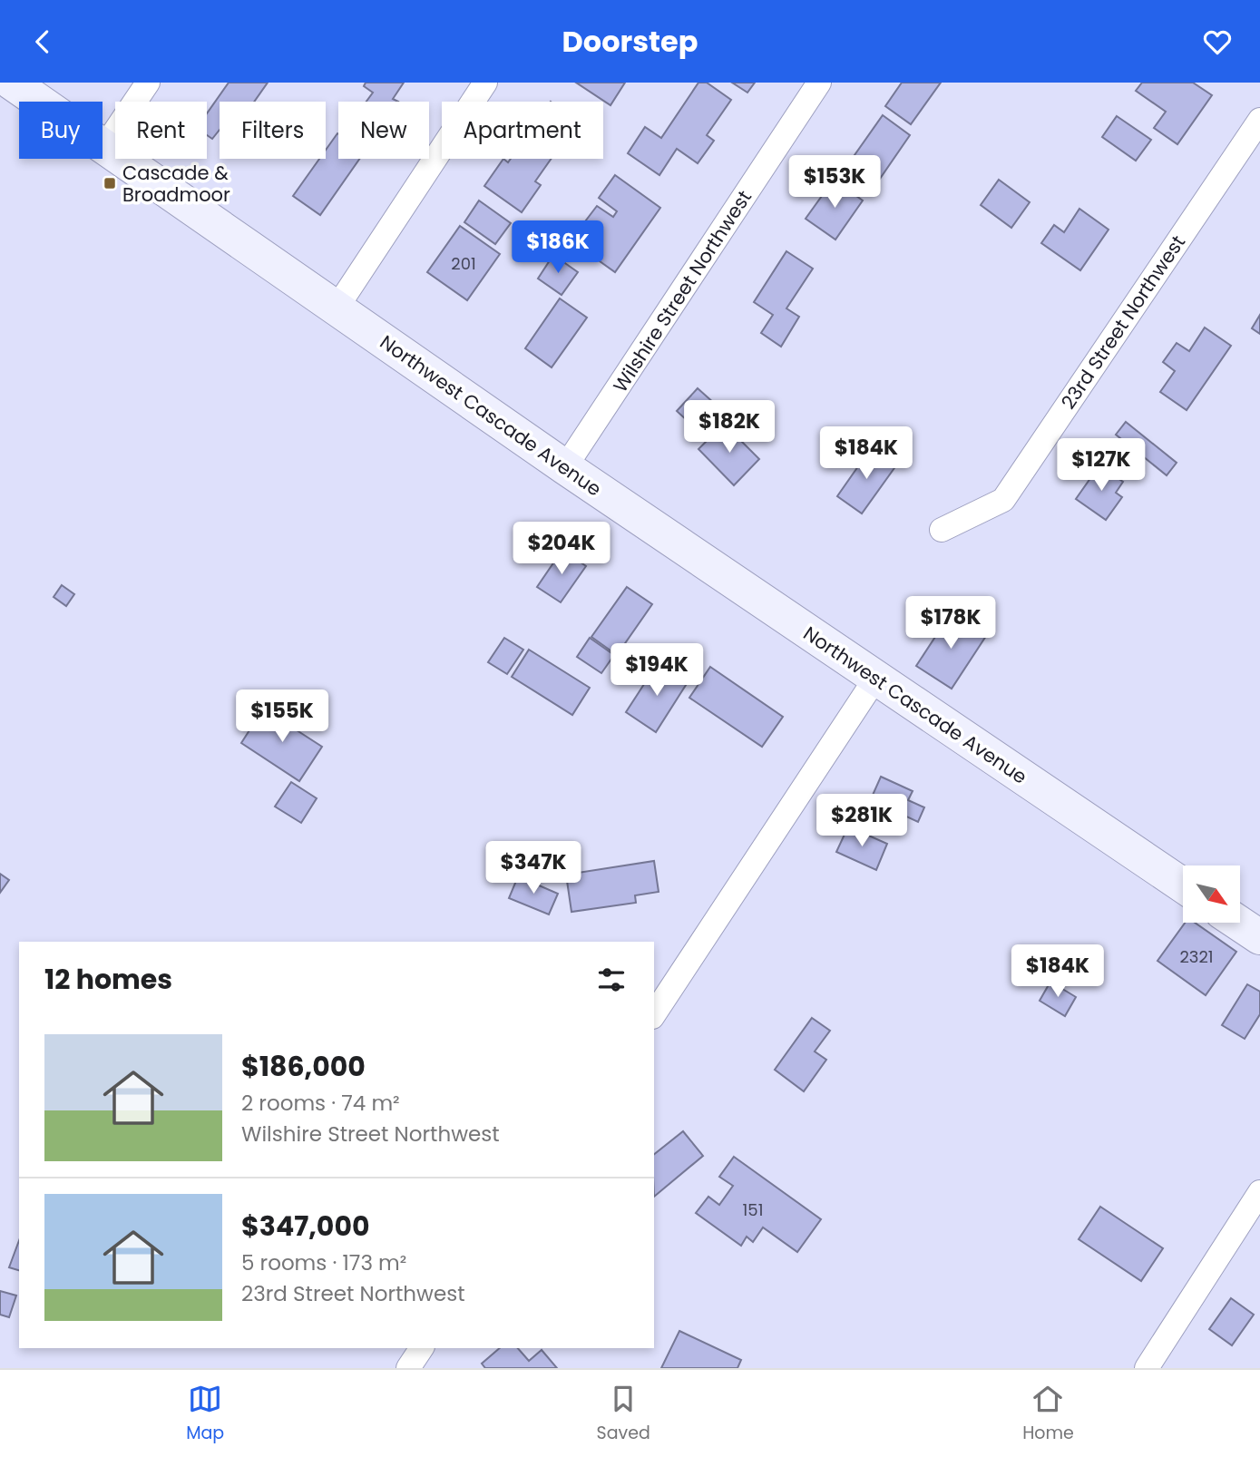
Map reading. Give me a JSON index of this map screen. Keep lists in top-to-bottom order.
{
  "streets": {
    "street": ["Wilshire Street Northwest", "23rd Street Northwest", "Northwest Cascade Avenue"]
  },
  "crossings": [
    ["Wilshire Street Northwest", "Northwest Cascade Avenue"]
  ],
  "places": {
    "transit": ["Cascade & Broadmoor"]
  },
  "house_numbers": ["201", "2321", "151"],
  "north": "bottom right",
  "page": {
    "header": "Doorstep",
    "chip": [
      "Buy",
      "Rent",
      "Filters",
      "New",
      "Apartment"
    ],
    "price": [
      "$153K",
      "$186K",
      "$182K",
      "$184K",
      "$127K",
      "$204K",
      "$178K",
      "$194K",
      "$155K",
      "$281K",
      "$347K",
      "$184K"
    ],
    "heading": "12 homes",
    "list": [
      {
        "name": "$186,000",
        "note": "2 rooms · 74 m² · Wilshire Street Northwest"
      },
      {
        "name": "$347,000",
        "note": "5 rooms · 173 m² · 23rd Street Northwest"
      }
    ],
    "tabs": ["Map", "Saved", "Home"]
  }
}
